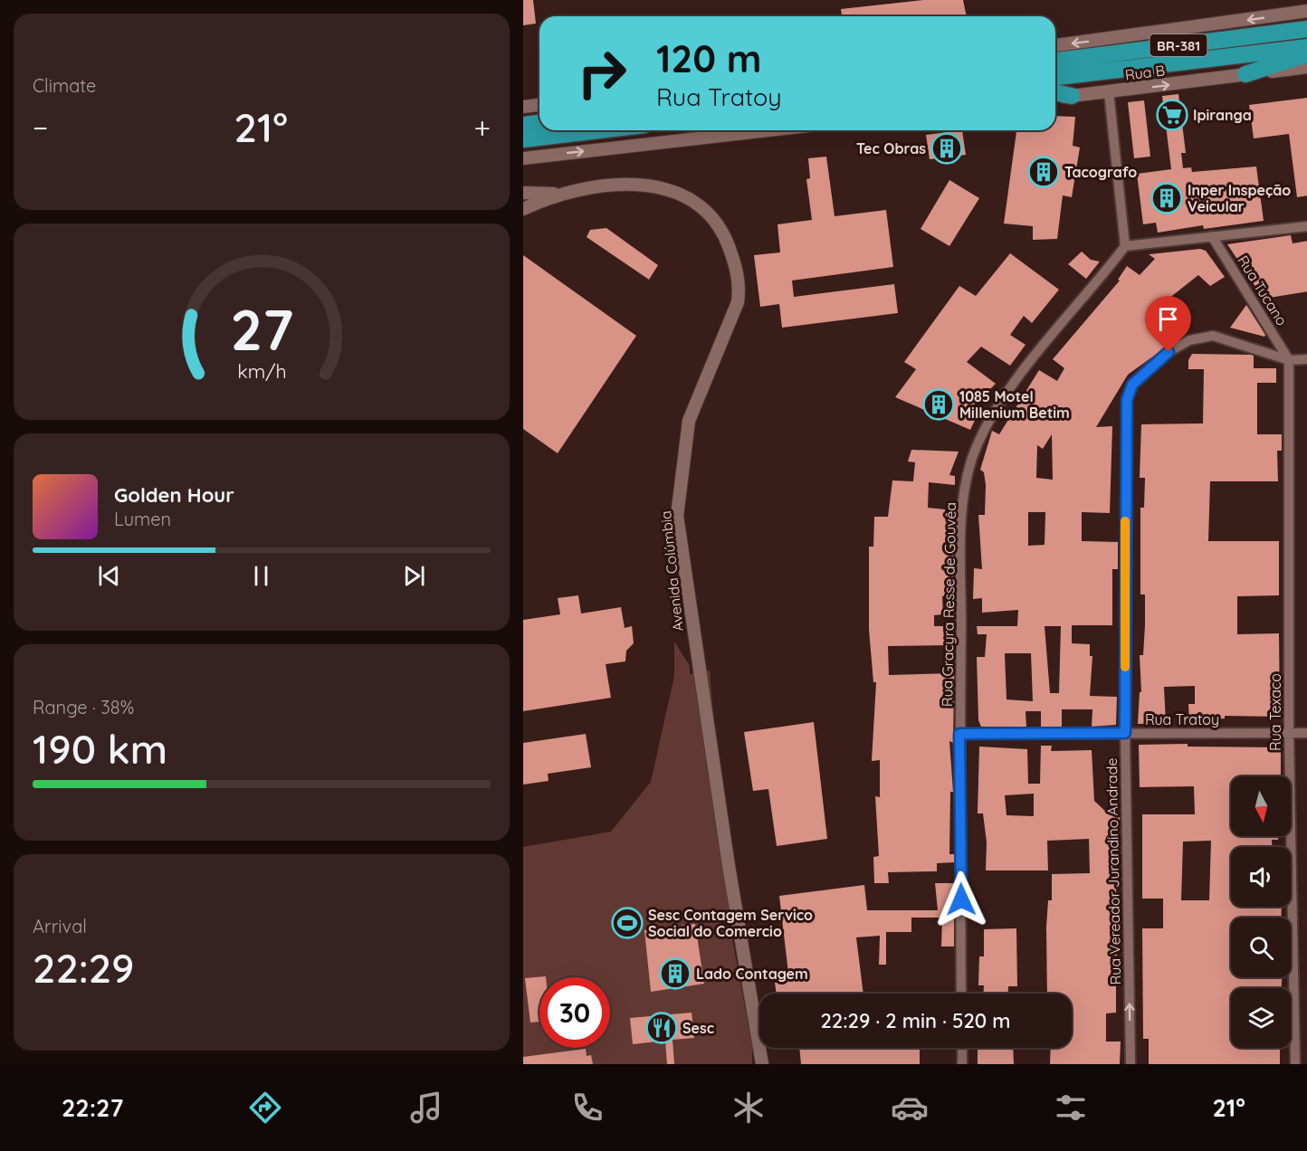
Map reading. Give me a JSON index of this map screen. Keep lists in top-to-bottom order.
{
  "streets": {
    "highway": ["BR-381"],
    "street": [
      "Rua B",
      "Rua Tucano",
      "Avenida Colúmbia",
      "Rua Gracyra Resse de Gouvêa",
      "Rua Texaco",
      "Rua Tratoy",
      "Rua Vereador Jurandino Andrade"
    ]
  },
  "crossings": [
    ["Rua Tucano", "Rua Texaco"],
    ["Rua Tucano", "Rua Vereador Jurandino Andrade"],
    ["Rua Gracyra Resse de Gouvêa", "Rua Tratoy"],
    ["Rua Texaco", "Rua Tratoy"],
    ["Rua Texaco", "Rua Vereador Jurandino Andrade"],
    ["Rua Tratoy", "Rua Vereador Jurandino Andrade"]
  ],
  "one_way": ["Rua Vereador Jurandino Andrade"],
  "places": {
    "supermarket": ["Ipiranga"],
    "building": [
      "Tec Obras",
      "Tacografo",
      "Inper Inspeção Veicular",
      "1085 Motel Millenium Betim",
      "Lado Contagem"
    ],
    "sports": ["Sesc Contagem Servico Social do Comercio"],
    "restaurant": ["Sesc"]
  },
  "north": "bottom",
  "page": {
    "tile": [
      "Climate",
      ["Range · 38%", "190 km"],
      ["Arrival", "22:29"]
    ],
    "turn": ["120 m", "Rua Tratoy"],
    "heat": ["−", "21°", "+"],
    "song": ["Golden Hour", "Lumen"],
    "limit": "30",
    "trip": "22:29 · 2 min · 520 m",
    "tabs": ["22:27", "21°"],
    "gauge": ["27", "km/h"]
  }
}
